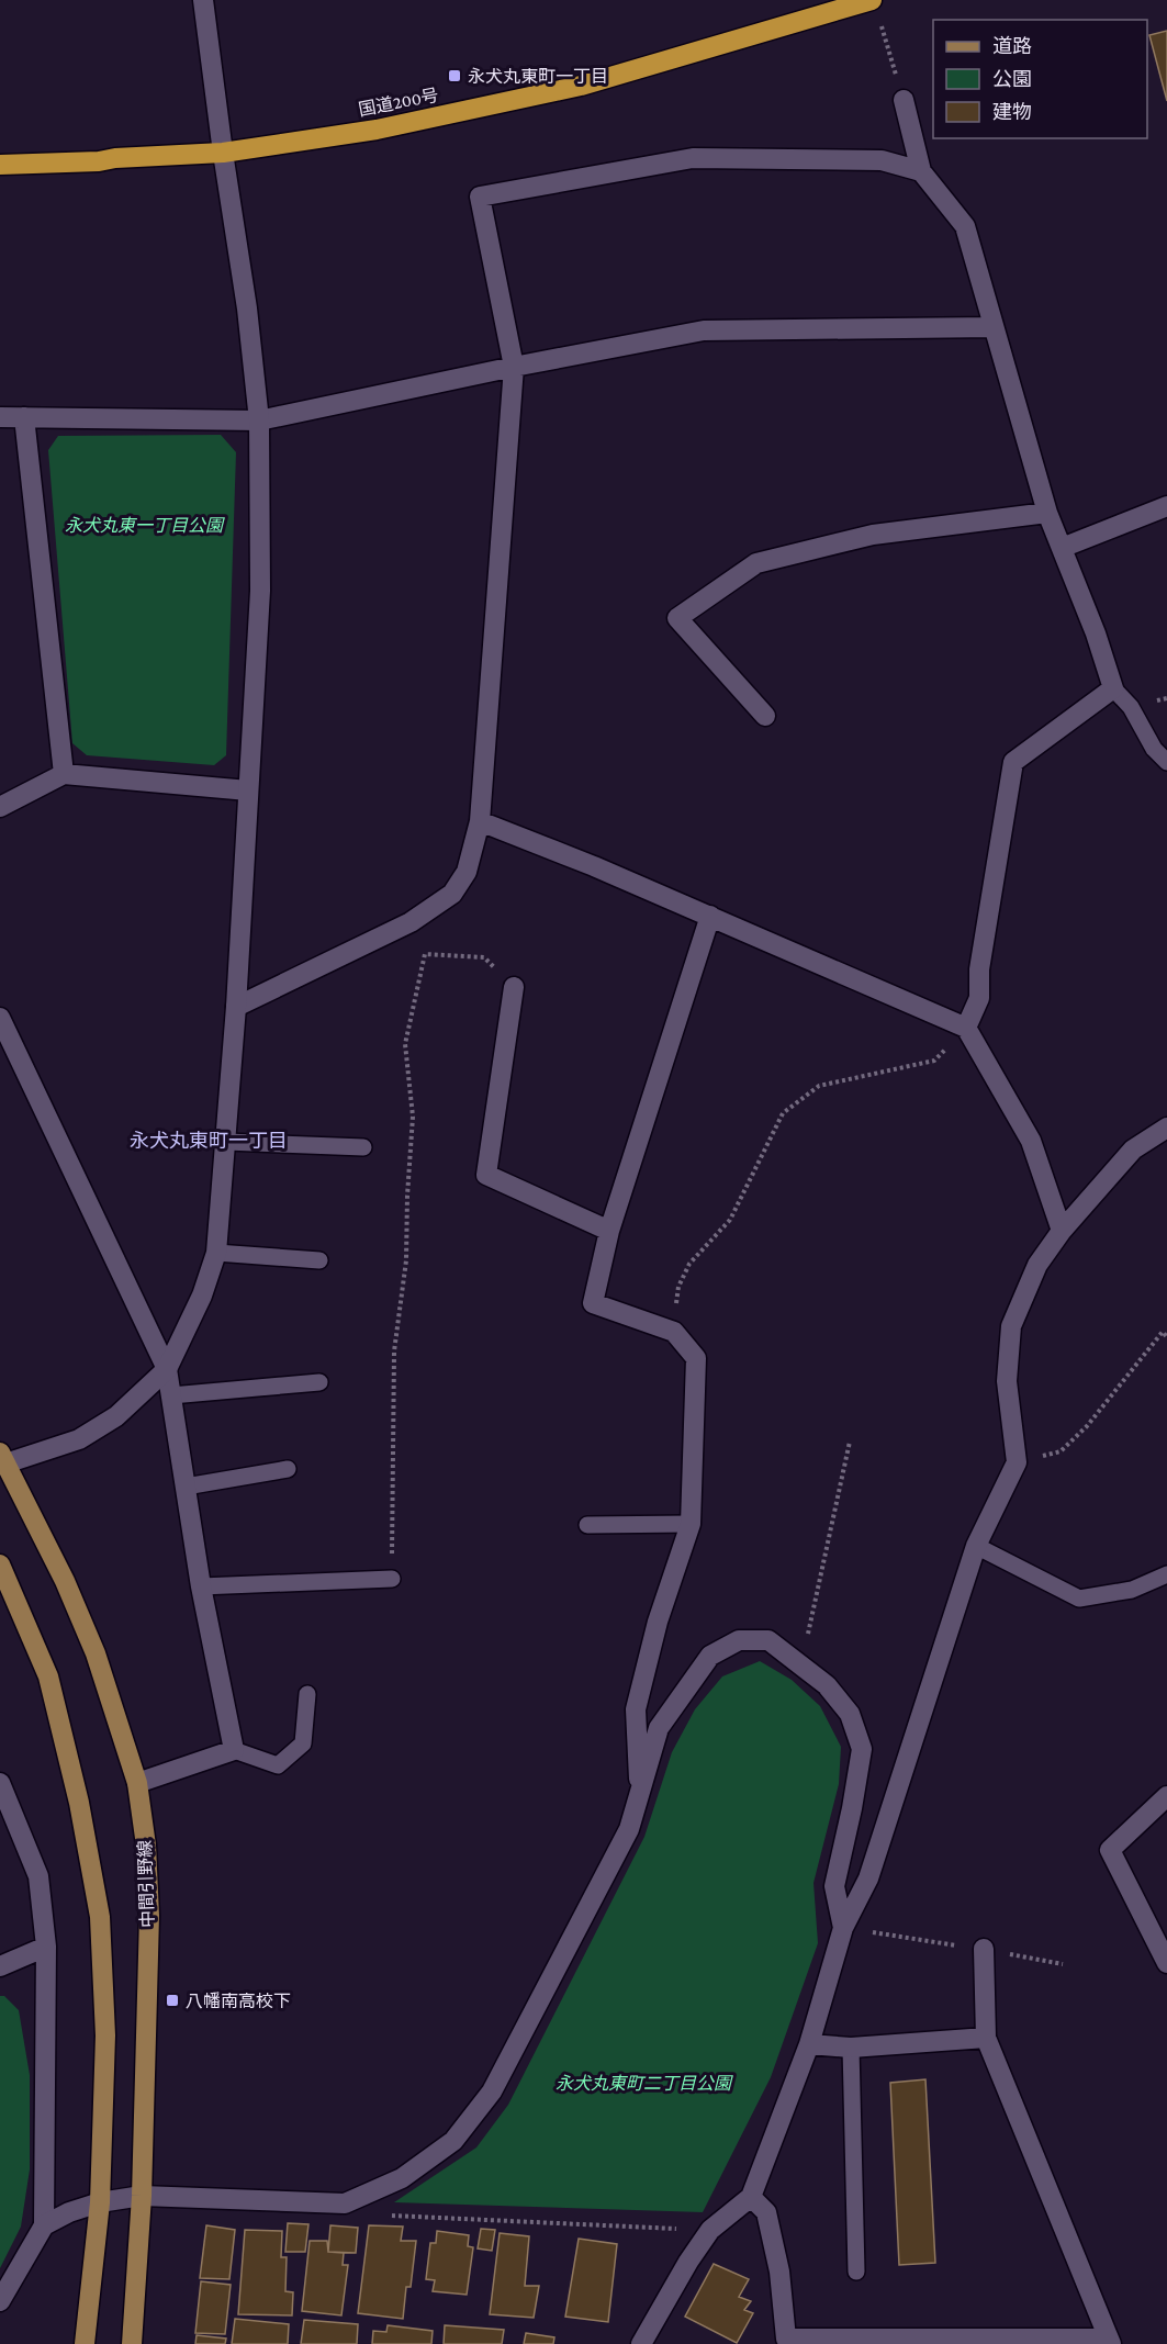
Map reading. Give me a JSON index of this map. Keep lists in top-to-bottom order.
{
  "streets": {
    "highway": ["国道200号"],
    "main road": ["中間引野線"]
  },
  "districts": ["永犬丸東町一丁目"],
  "parks": ["永犬丸東一丁目公園", "永犬丸東町二丁目公園"],
  "places": {
    "transit": ["永犬丸東町一丁目", "八幡南高校下"]
  },
  "legend": ["道路", "公園", "建物"]
}
